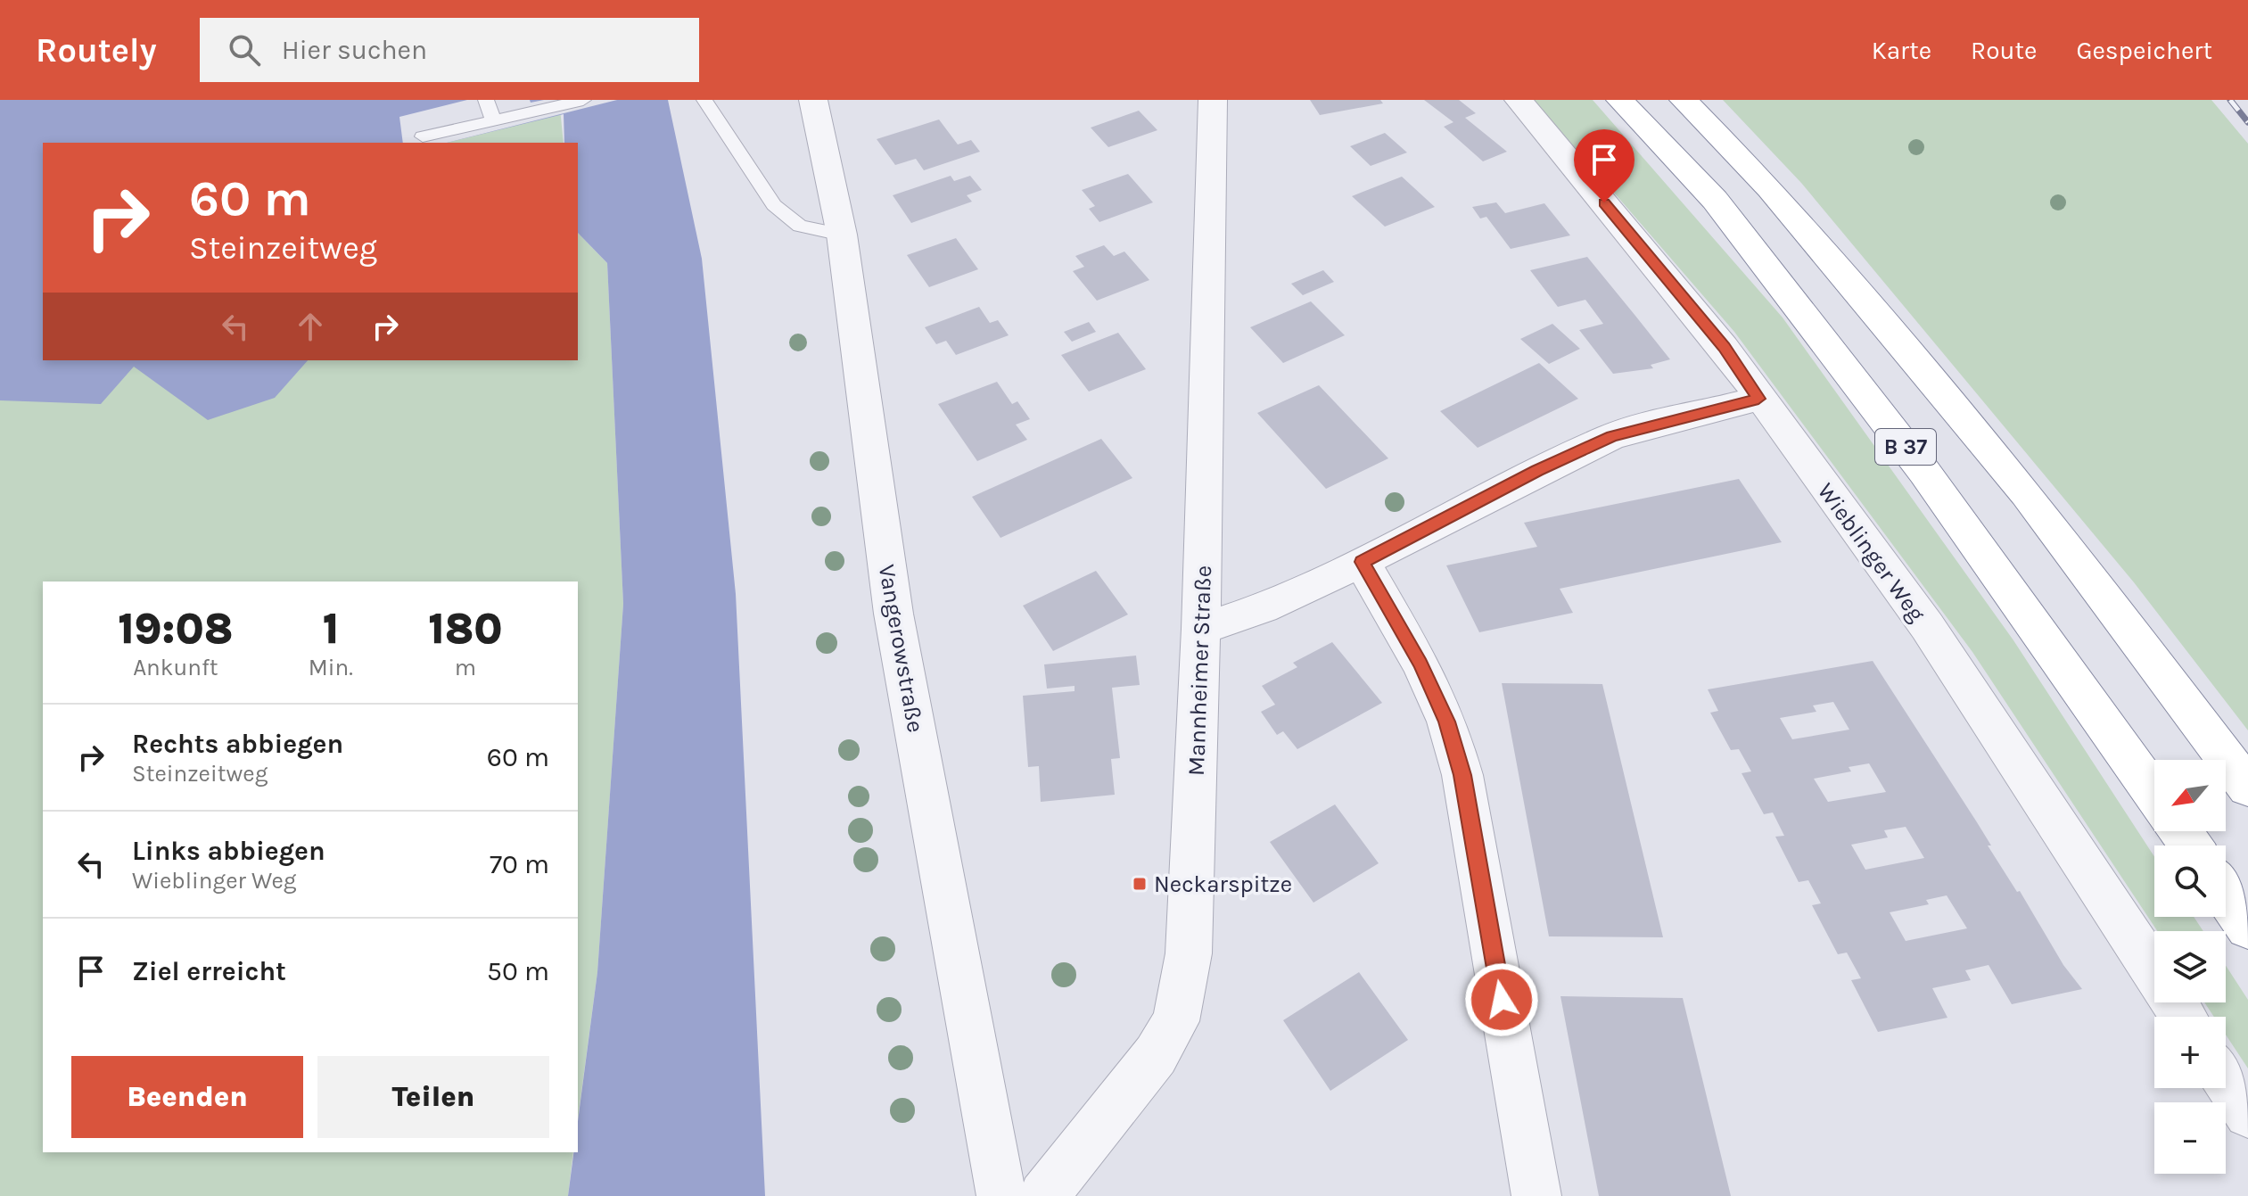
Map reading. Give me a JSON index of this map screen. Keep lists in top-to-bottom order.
{
  "streets": {
    "highway": ["B 37"],
    "street": ["Wieblinger Weg", "Vangerowstraße", "Mannheimer Straße"]
  },
  "places": {
    "transit": ["Neckarspitze"]
  },
  "north": "bottom left",
  "page": {
    "header": "Routely",
    "search": "Hier suchen",
    "nav": ["Karte", "Route", "Gespeichert"],
    "turn": ["60 m", "Steinzeitweg"],
    "eta": [
      "19:08",
      "Ankunft",
      "1",
      "Min.",
      "180",
      "m"
    ],
    "list": [
      {
        "name": "Rechts abbiegen",
        "note": "Steinzeitweg",
        "value": "60 m"
      },
      {
        "name": "Links abbiegen",
        "note": "Wieblinger Weg",
        "value": "70 m"
      },
      {
        "name": "Ziel erreicht",
        "value": "50 m"
      }
    ],
    "map_buttons": ["+", "−"],
    "buttons": ["Beenden", "Teilen"]
  }
}
